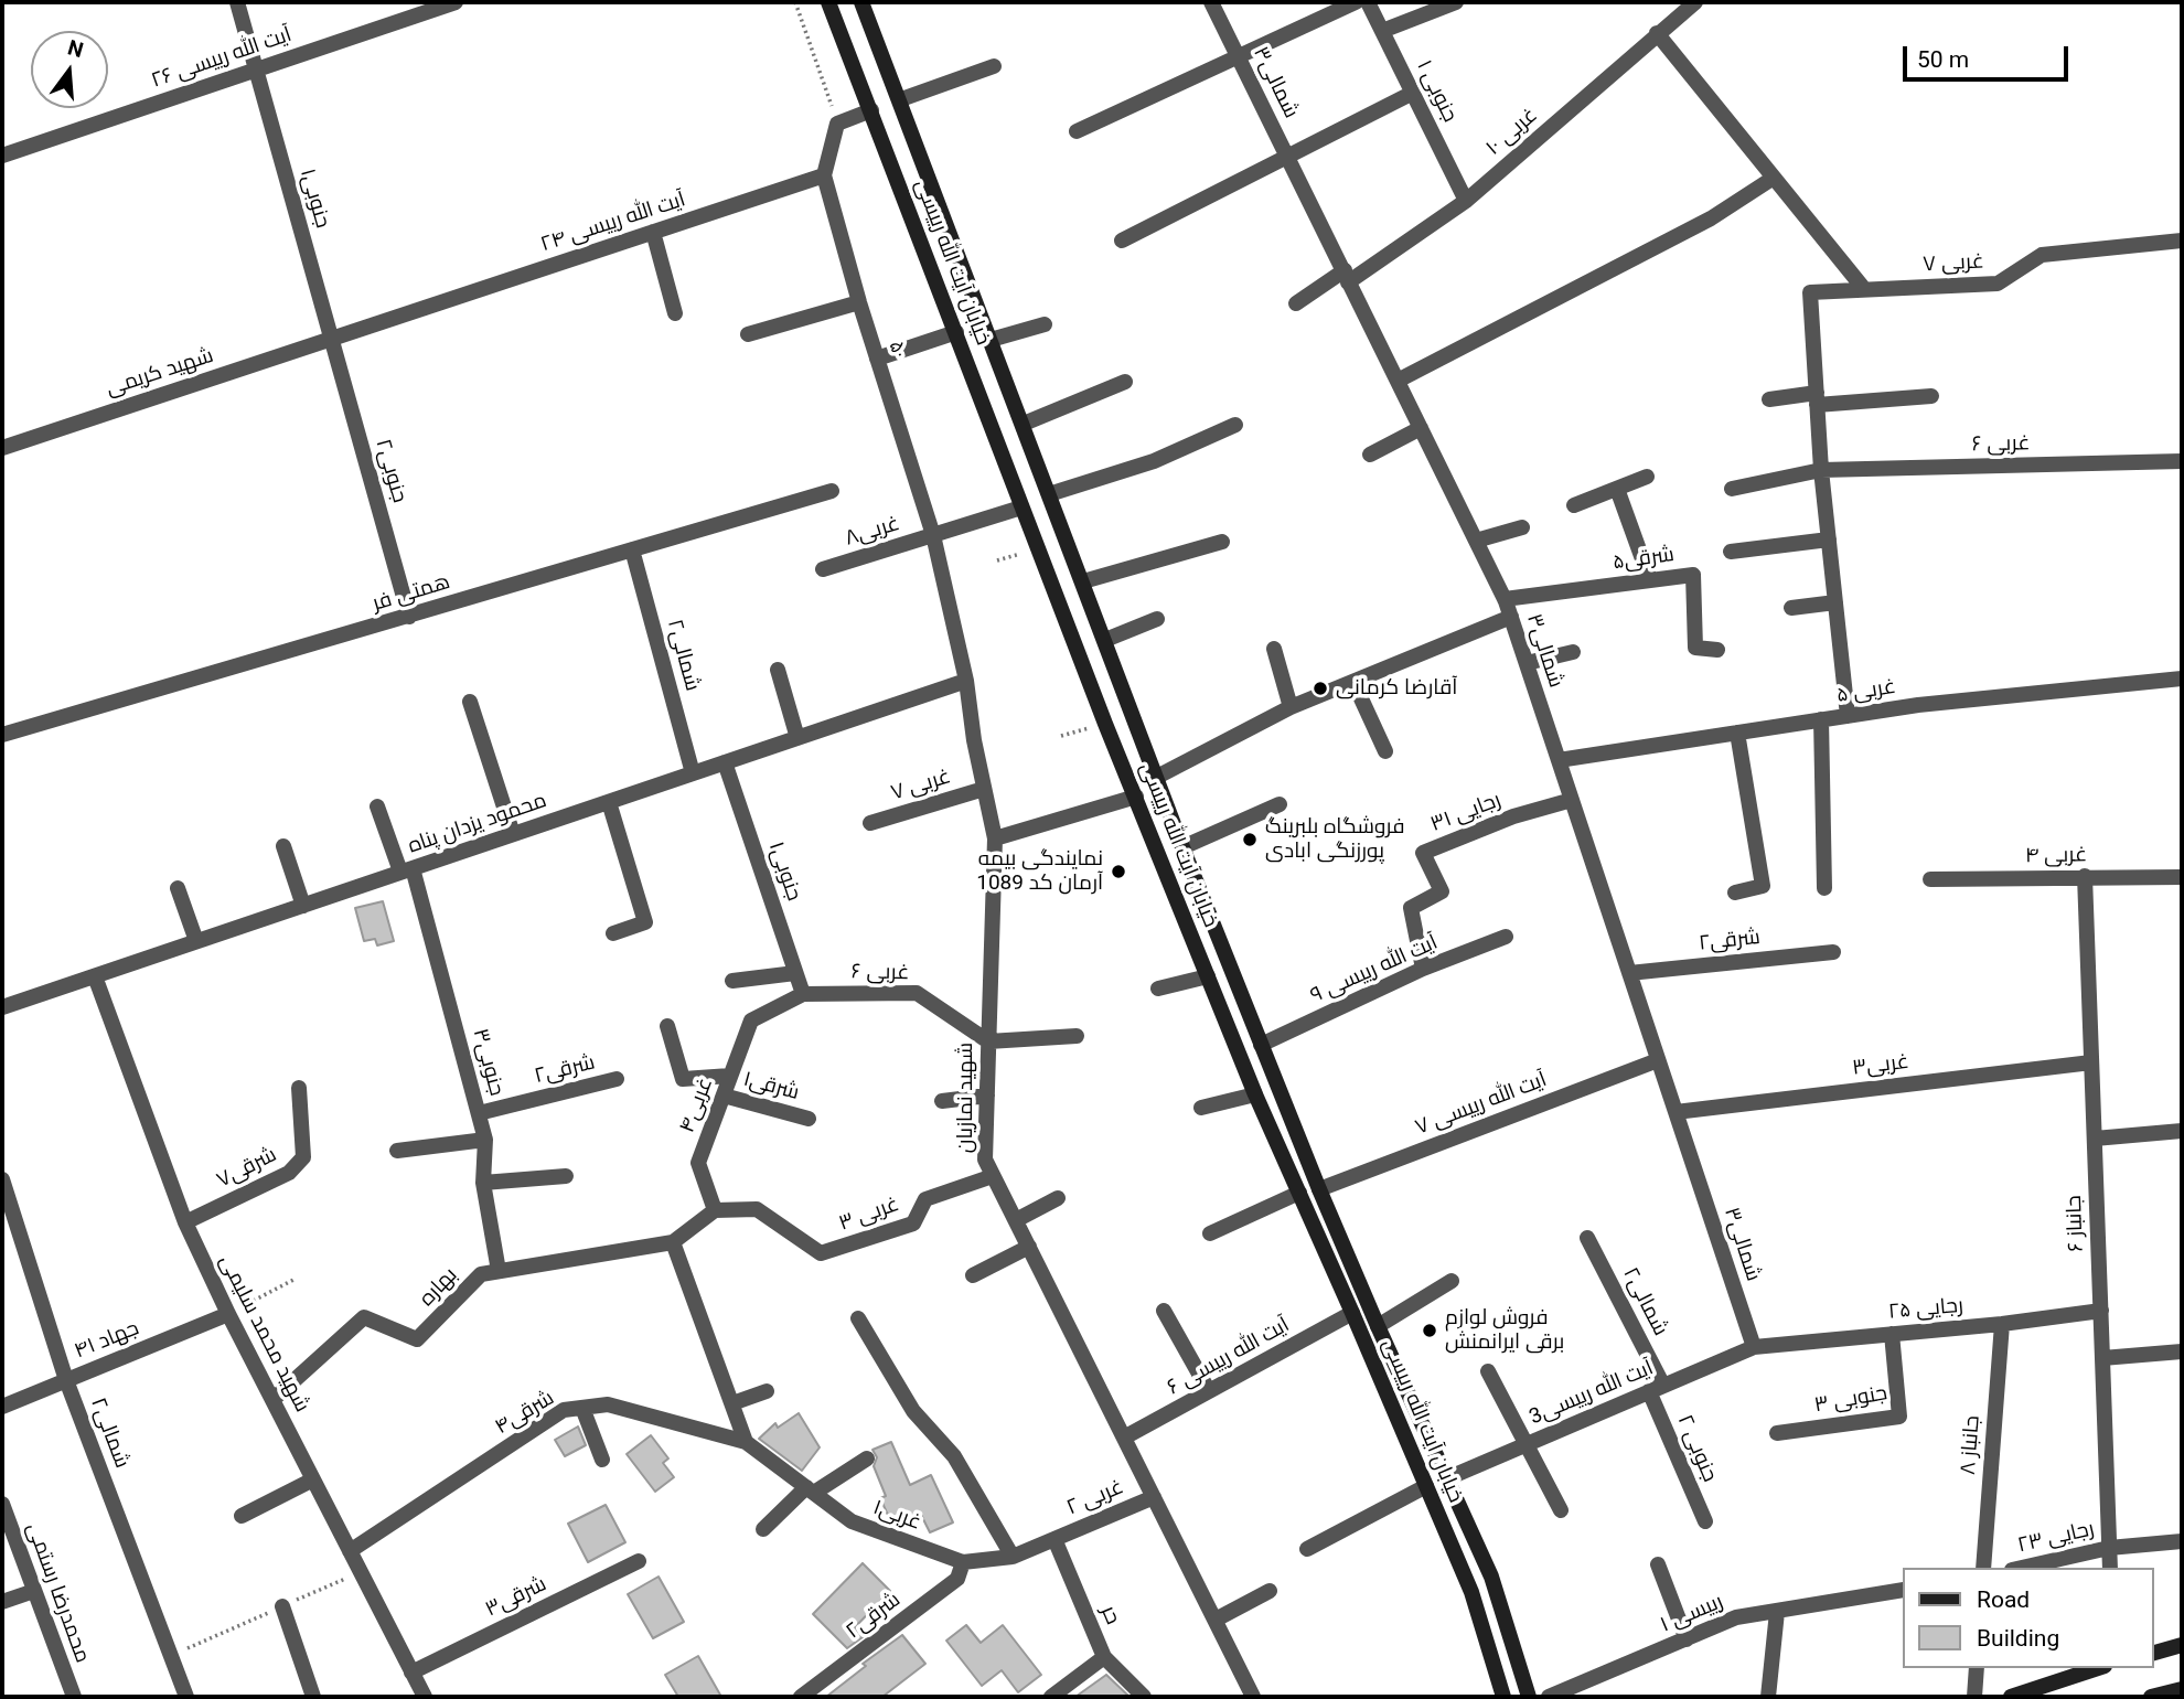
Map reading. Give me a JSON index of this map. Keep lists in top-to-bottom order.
{
  "streets": {
    "main road": ["خیابان آیت الله رییسی"],
    "street": [
      "آیت الله رییسی ۲۶",
      "شمالی۳",
      "جنوبی ۱",
      "غربی ۱۰",
      "جنوبی۱",
      "آیت الله رییسی ۲۴",
      "غربی ۷",
      "۵۰",
      "شهید کریمی",
      "غربی ۶",
      "جنوبی۲",
      "غربی۸",
      "شرقی۵",
      "همتی فر",
      "شمالی۲",
      "غربی ۵",
      "رجایی ۳۱",
      "محمود یزدان پناه",
      "غربی ۴",
      "شرقی۲",
      "آیت الله رییسی ۹",
      "جنوبی۳",
      "غربی۳",
      "شرقی۱",
      "شهید نمازیان",
      "آیت الله رییسی ۷",
      "غربی۴",
      "شرقی۷",
      "غربی ۳",
      "جانباز ۶",
      "بهاره",
      "رجایی ۲۵",
      "شهید محمد سلیمی",
      "جهاد ۴۱",
      "آیت الله رییسی ۶",
      "آیت الله رییسی3",
      "جنوبی ۳",
      "شرقی۴",
      "جانباز ۸",
      "جنوبی ۲",
      "غربی ۲",
      "غربی۱",
      "رجایی ۲۳",
      "محمدرضا رستمی",
      "شرقی۳",
      "رییسی ۱",
      "حر"
    ]
  },
  "crossings": [
    ["آیت الله رییسی ۲۶", "جنوبی۱"],
    ["شمالی۳", "غربی ۱۰"],
    ["شمالی۳", "شرقی۵"],
    ["شمالی۳", "غربی ۵"],
    ["شمالی۳", "رجایی ۳۱"],
    ["شمالی۳", "شرقی۲"],
    ["شمالی۳", "غربی۳"],
    ["شمالی۳", "آیت الله رییسی ۷"],
    ["شمالی۳", "رجایی ۲۵"],
    ["شمالی۳", "آیت الله رییسی3"],
    ["جنوبی ۱", "غربی ۱۰"],
    ["جنوبی۱", "آیت الله رییسی ۲۴"],
    ["جنوبی۱", "شهید کریمی"],
    ["جنوبی۱", "غربی ۶"],
    ["جنوبی۱", "جنوبی۲"],
    ["جنوبی۱", "محمود یزدان پناه"],
    ["جنوبی۱", "غربی۴"],
    ["آیت الله رییسی ۲۴", "۵۰"],
    ["آیت الله رییسی ۲۴", "شهید کریمی"],
    ["آیت الله رییسی ۲۴", "جنوبی۲"],
    ["خیابان آیت الله رییسی", "غربی۸"],
    ["خیابان آیت الله رییسی", "آیت الله رییسی ۹"],
    ["خیابان آیت الله رییسی", "آیت الله رییسی ۷"],
    ["خیابان آیت الله رییسی", "آیت الله رییسی ۶"],
    ["خیابان آیت الله رییسی", "آیت الله رییسی3"],
    ["غربی ۷", "شهید نمازیان"],
    ["۵۰", "غربی۸"],
    ["۵۰", "شهید نمازیان"],
    ["شهید کریمی", "جنوبی۲"],
    ["غربی ۶", "شهید نمازیان"],
    ["غربی ۶", "غربی۴"],
    ["جنوبی۲", "همتی فر"],
    ["غربی۸", "شهید نمازیان"],
    ["همتی فر", "شمالی۲"],
    ["شمالی۲", "محمود یزدان پناه"],
    ["شمالی۲", "جهاد ۴۱"],
    ["شمالی۲", "آیت الله رییسی3"],
    ["شمالی۲", "جنوبی ۲"],
    ["رجایی ۳۱", "آیت الله رییسی ۹"],
    ["محمود یزدان پناه", "جنوبی۳"],
    ["محمود یزدان پناه", "شهید نمازیان"],
    ["محمود یزدان پناه", "شهید محمد سلیمی"],
    ["غربی ۴", "جانباز ۶"],
    ["شرقی۲", "جنوبی۳"],
    ["شرقی۲", "غربی۱"],
    ["جنوبی۳", "بهاره"],
    ["غربی۳", "جانباز ۶"],
    ["شرقی۱", "غربی۴"],
    ["شهید نمازیان", "غربی ۳"],
    ["شهید نمازیان", "آیت الله رییسی ۶"],
    ["شهید نمازیان", "غربی ۲"],
    ["غربی۴", "غربی ۳"],
    ["شرقی۷", "شهید محمد سلیمی"],
    ["جانباز ۶", "رجایی ۲۵"],
    ["جانباز ۶", "رجایی ۲۳"],
    ["بهاره", "شهید محمد سلیمی"],
    ["رجایی ۲۵", "آیت الله رییسی3"],
    ["رجایی ۲۵", "جنوبی ۳"],
    ["رجایی ۲۵", "جانباز ۸"],
    ["شهید محمد سلیمی", "جهاد ۴۱"],
    ["شهید محمد سلیمی", "شرقی۴"],
    ["شهید محمد سلیمی", "شرقی۳"],
    ["آیت الله رییسی3", "جنوبی ۲"],
    ["شرقی۴", "غربی۱"],
    ["غربی ۲", "غربی۱"],
    ["غربی ۲", "حر"],
    ["غربی۱", "حر"]
  ],
  "places": [
    "آقارضا کرمانی",
    "فروشگاه بلبرینگ پورزنگی ابادی",
    "نمایندگی بیمه آرمان کد 1089",
    "فروش لوازم برقی ایرانمنش"
  ],
  "legend": ["Road", "Building"],
  "scale_bar": "50 m",
  "north": "top"
}
